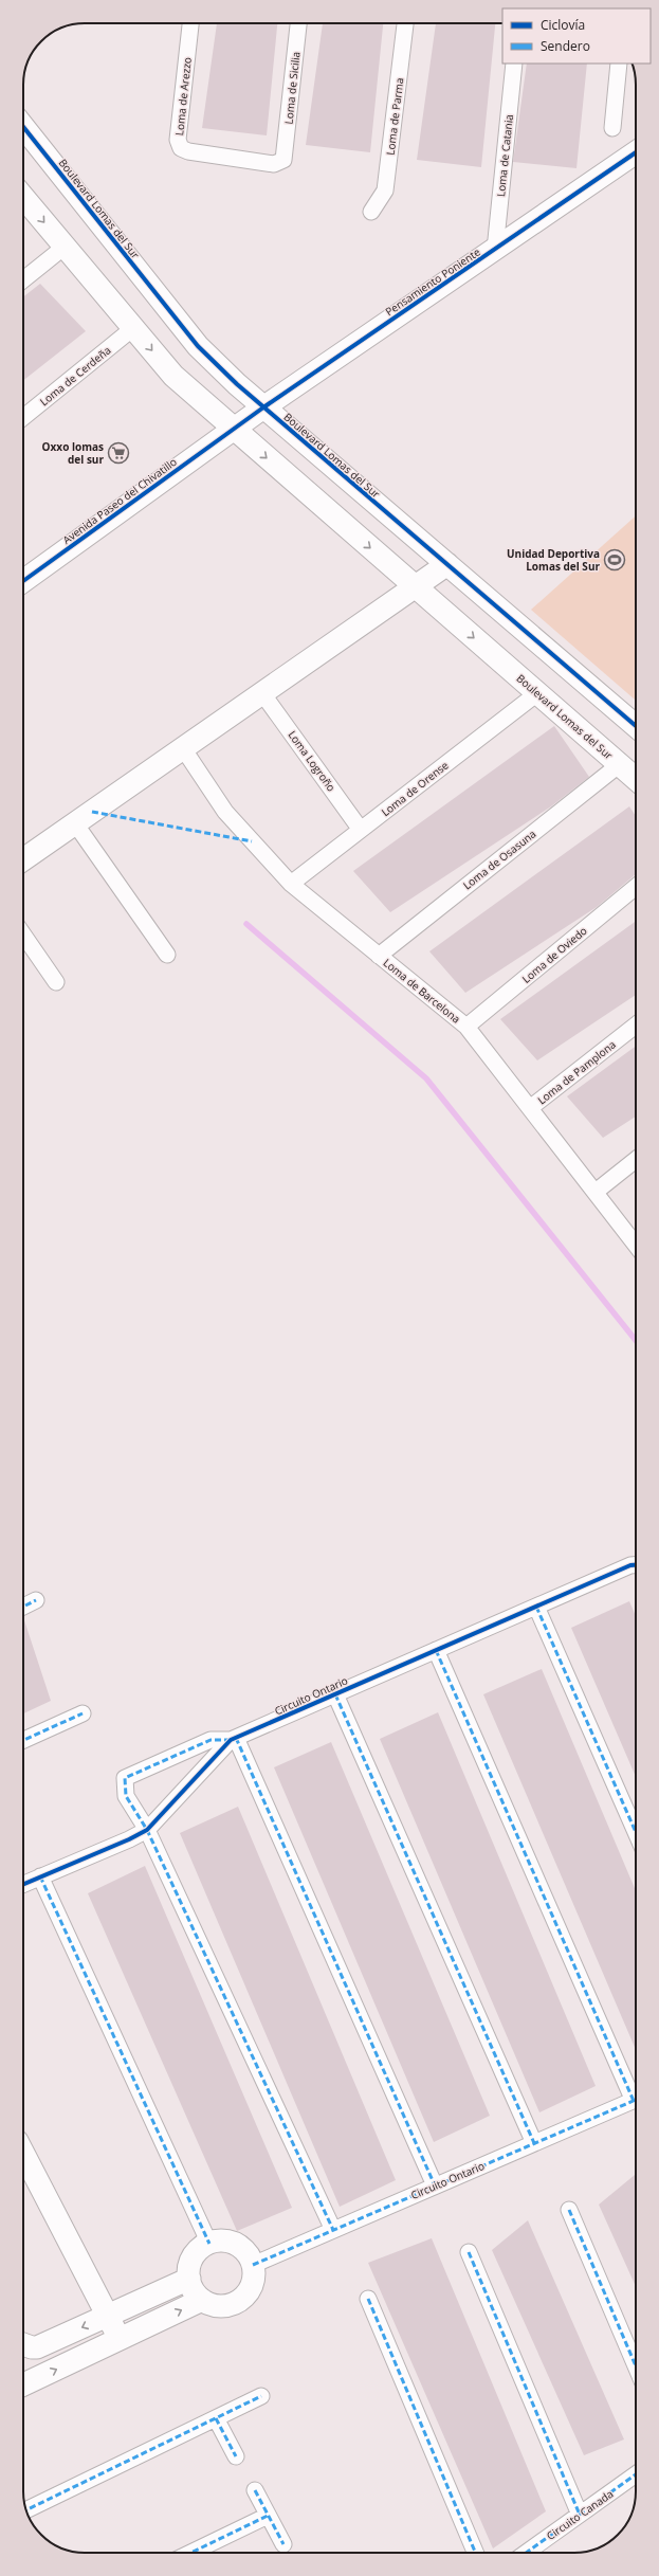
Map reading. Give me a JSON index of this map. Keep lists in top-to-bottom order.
{
  "streets": {
    "street": [
      "Loma de Sicilia",
      "Loma de Arezzo",
      "Loma de Parma",
      "Loma de Catania",
      "Boulevard Lomas del Sur",
      "Pensamiento Poniente",
      "Loma de Cerdeña",
      "Avenida Paseo del Chivatillo",
      "Loma Logroño",
      "Loma de Orense",
      "Loma de Osasuna",
      "Loma de Oviedo",
      "Loma de Barcelona",
      "Loma de Pamplona",
      "Circuito Ontario",
      "Circuito Canada"
    ]
  },
  "crossings": [
    ["Loma de Sicilia", "Loma de Arezzo"],
    ["Loma de Catania", "Pensamiento Poniente"],
    ["Boulevard Lomas del Sur", "Pensamiento Poniente"],
    ["Boulevard Lomas del Sur", "Loma de Cerdeña"],
    ["Boulevard Lomas del Sur", "Avenida Paseo del Chivatillo"],
    ["Boulevard Lomas del Sur", "Loma de Orense"],
    ["Boulevard Lomas del Sur", "Loma de Osasuna"],
    ["Pensamiento Poniente", "Avenida Paseo del Chivatillo"],
    ["Loma Logroño", "Loma de Orense"],
    ["Loma de Orense", "Loma de Barcelona"],
    ["Loma de Osasuna", "Loma de Barcelona"],
    ["Loma de Oviedo", "Loma de Barcelona"],
    ["Loma de Barcelona", "Loma de Pamplona"]
  ],
  "places": {
    "supermarket": ["Oxxo lomas del sur"],
    "sports": ["Unidad Deportiva Lomas del Sur"]
  },
  "legend": ["Ciclovía", "Sendero"]
}
